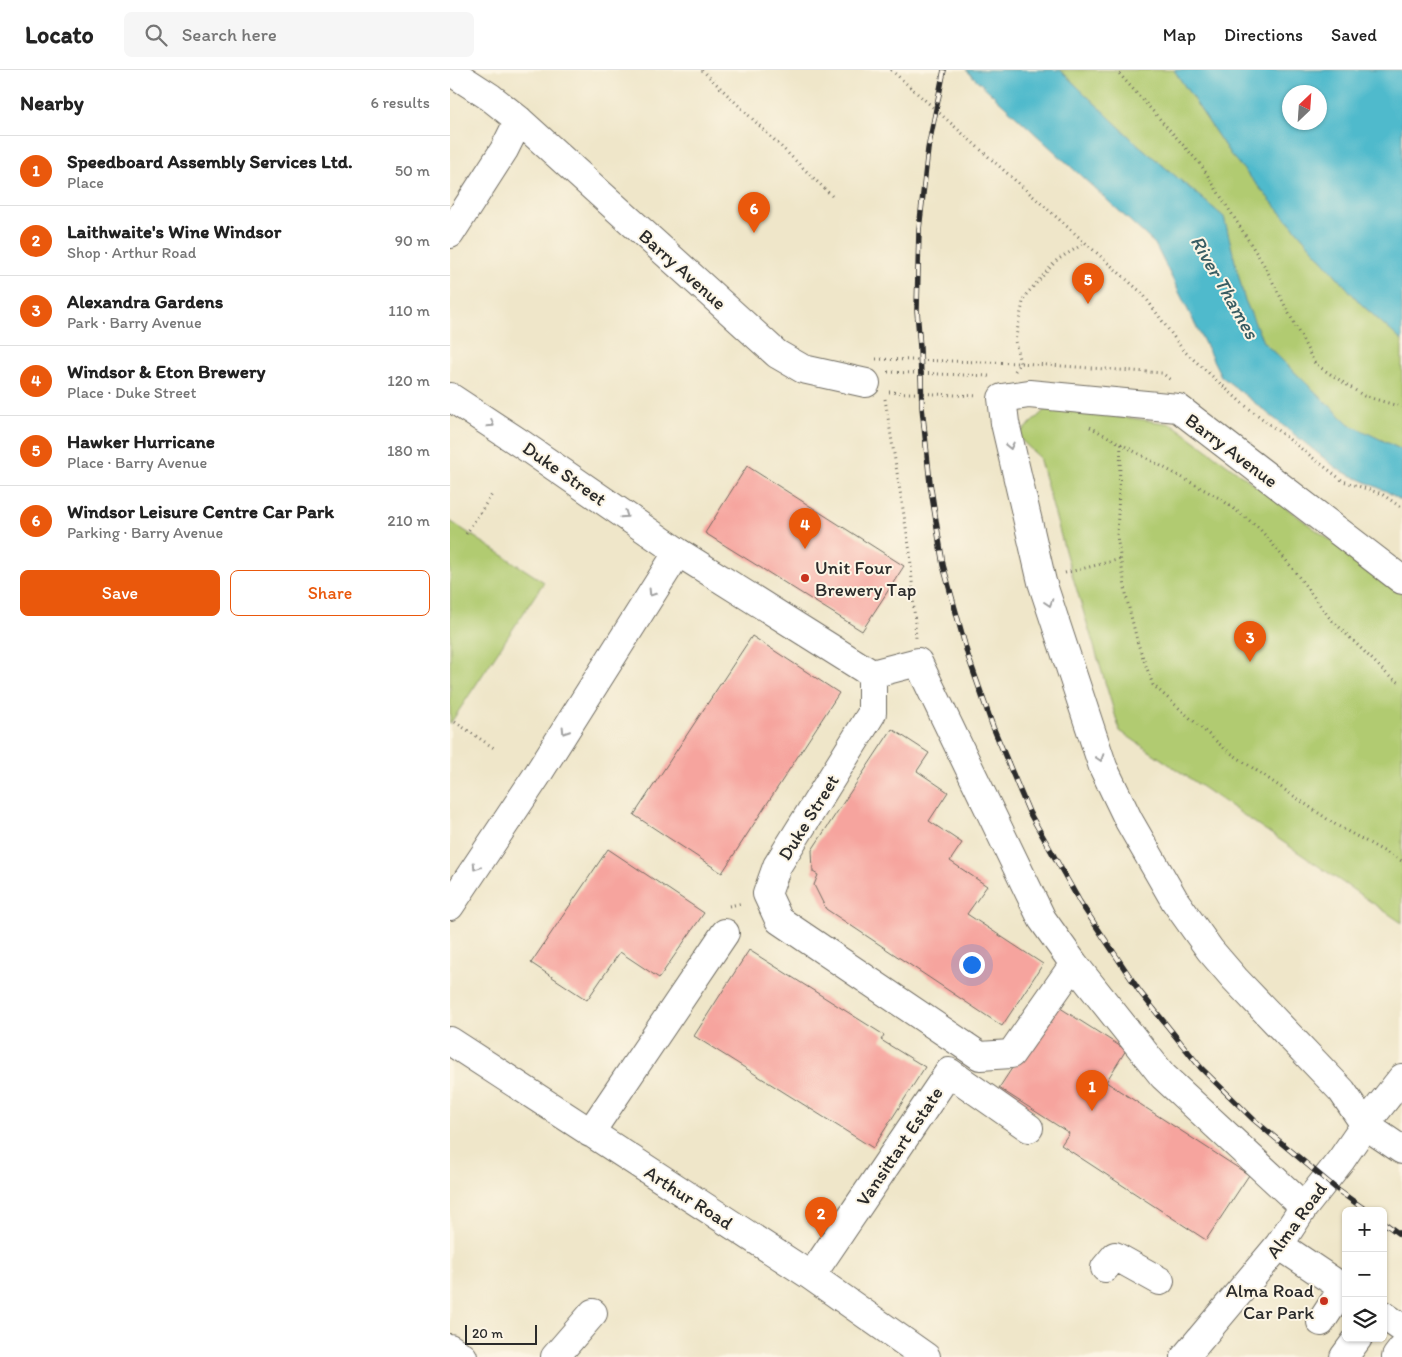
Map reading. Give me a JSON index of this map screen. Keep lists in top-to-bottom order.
{
  "streets": {
    "street": [
      "Barry Avenue",
      "Duke Street",
      "Vansittart Estate",
      "Arthur Road",
      "Alma Road"
    ]
  },
  "crossings": [
    ["Vansittart Estate", "Arthur Road"]
  ],
  "water": ["River Thames"],
  "places": ["Unit Four Brewery Tap", "Alma Road Car Park"],
  "scale_bar": "20 m",
  "north": "top right",
  "page": {
    "header": "Locato",
    "search": "Search here",
    "nav": ["Map", "Directions", "Saved"],
    "heading": ["Nearby", "6 results"],
    "list": [
      {
        "mark": "1",
        "name": "Speedboard Assembly Services Ltd.",
        "note": "Place",
        "value": "50 m"
      },
      {
        "mark": "2",
        "name": "Laithwaite's Wine Windsor",
        "note": "Shop · Arthur Road",
        "value": "90 m"
      },
      {
        "mark": "3",
        "name": "Alexandra Gardens",
        "note": "Park · Barry Avenue",
        "value": "110 m"
      },
      {
        "mark": "4",
        "name": "Windsor & Eton Brewery",
        "note": "Place · Duke Street",
        "value": "120 m"
      },
      {
        "mark": "5",
        "name": "Hawker Hurricane",
        "note": "Place · Barry Avenue",
        "value": "180 m"
      },
      {
        "mark": "6",
        "name": "Windsor Leisure Centre Car Park",
        "note": "Parking · Barry Avenue",
        "value": "210 m"
      }
    ],
    "pins": [
      "6",
      "5",
      "4",
      "3",
      "1",
      "2"
    ],
    "buttons": ["Save", "Share"],
    "map_buttons": ["+", "−"],
    "scale": "20 m"
  }
}
